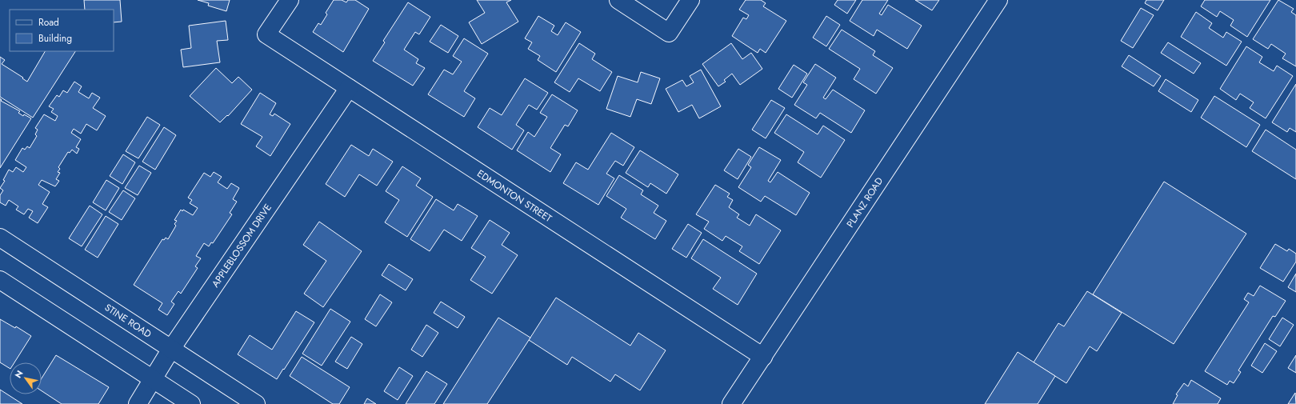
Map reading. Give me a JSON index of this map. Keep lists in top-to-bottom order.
{
  "streets": {
    "street": [
      "EDMONTON STREET",
      "PLANZ ROAD",
      "APPLEBLOSSOM DRIVE",
      "STINE ROAD"
    ]
  },
  "crossings": [
    ["EDMONTON STREET", "PLANZ ROAD"],
    ["EDMONTON STREET", "APPLEBLOSSOM DRIVE"],
    ["APPLEBLOSSOM DRIVE", "STINE ROAD"]
  ],
  "legend": ["Road", "Building"],
  "north": "top left"
}
